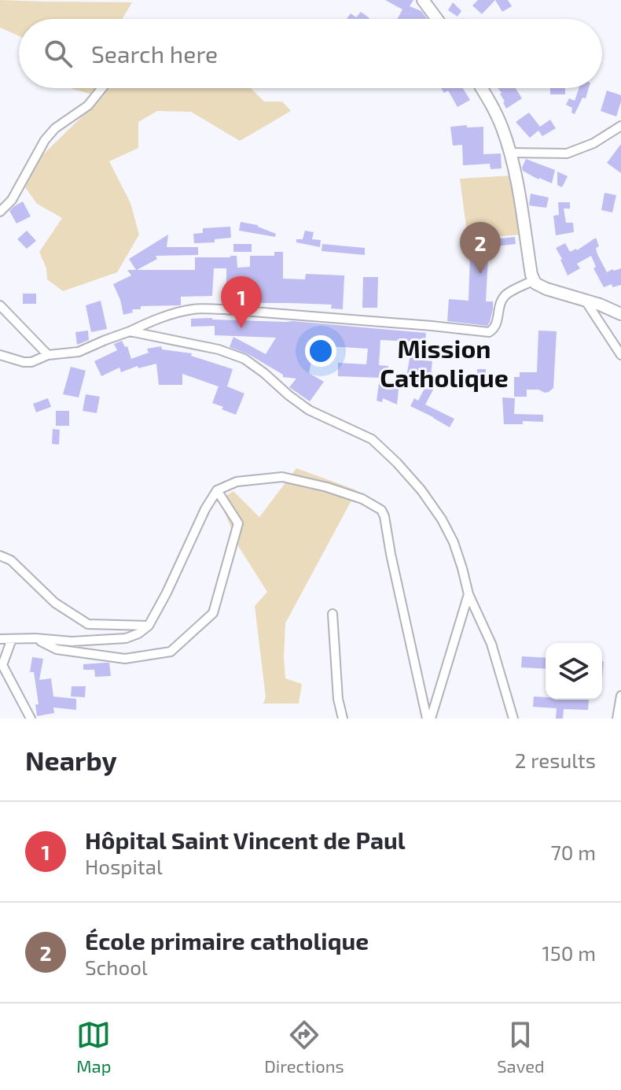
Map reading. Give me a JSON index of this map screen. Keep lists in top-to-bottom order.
{
  "districts": ["Mission Catholique"],
  "page": {
    "search": "Search here",
    "pins": ["2", "1"],
    "heading": ["Nearby", "2 results"],
    "list": [
      {
        "mark": "1",
        "name": "Hôpital Saint Vincent de Paul",
        "note": "Hospital",
        "value": "70 m"
      },
      {
        "mark": "2",
        "name": "École primaire catholique",
        "note": "School",
        "value": "150 m"
      }
    ],
    "nav": ["Map", "Directions", "Saved"]
  }
}
